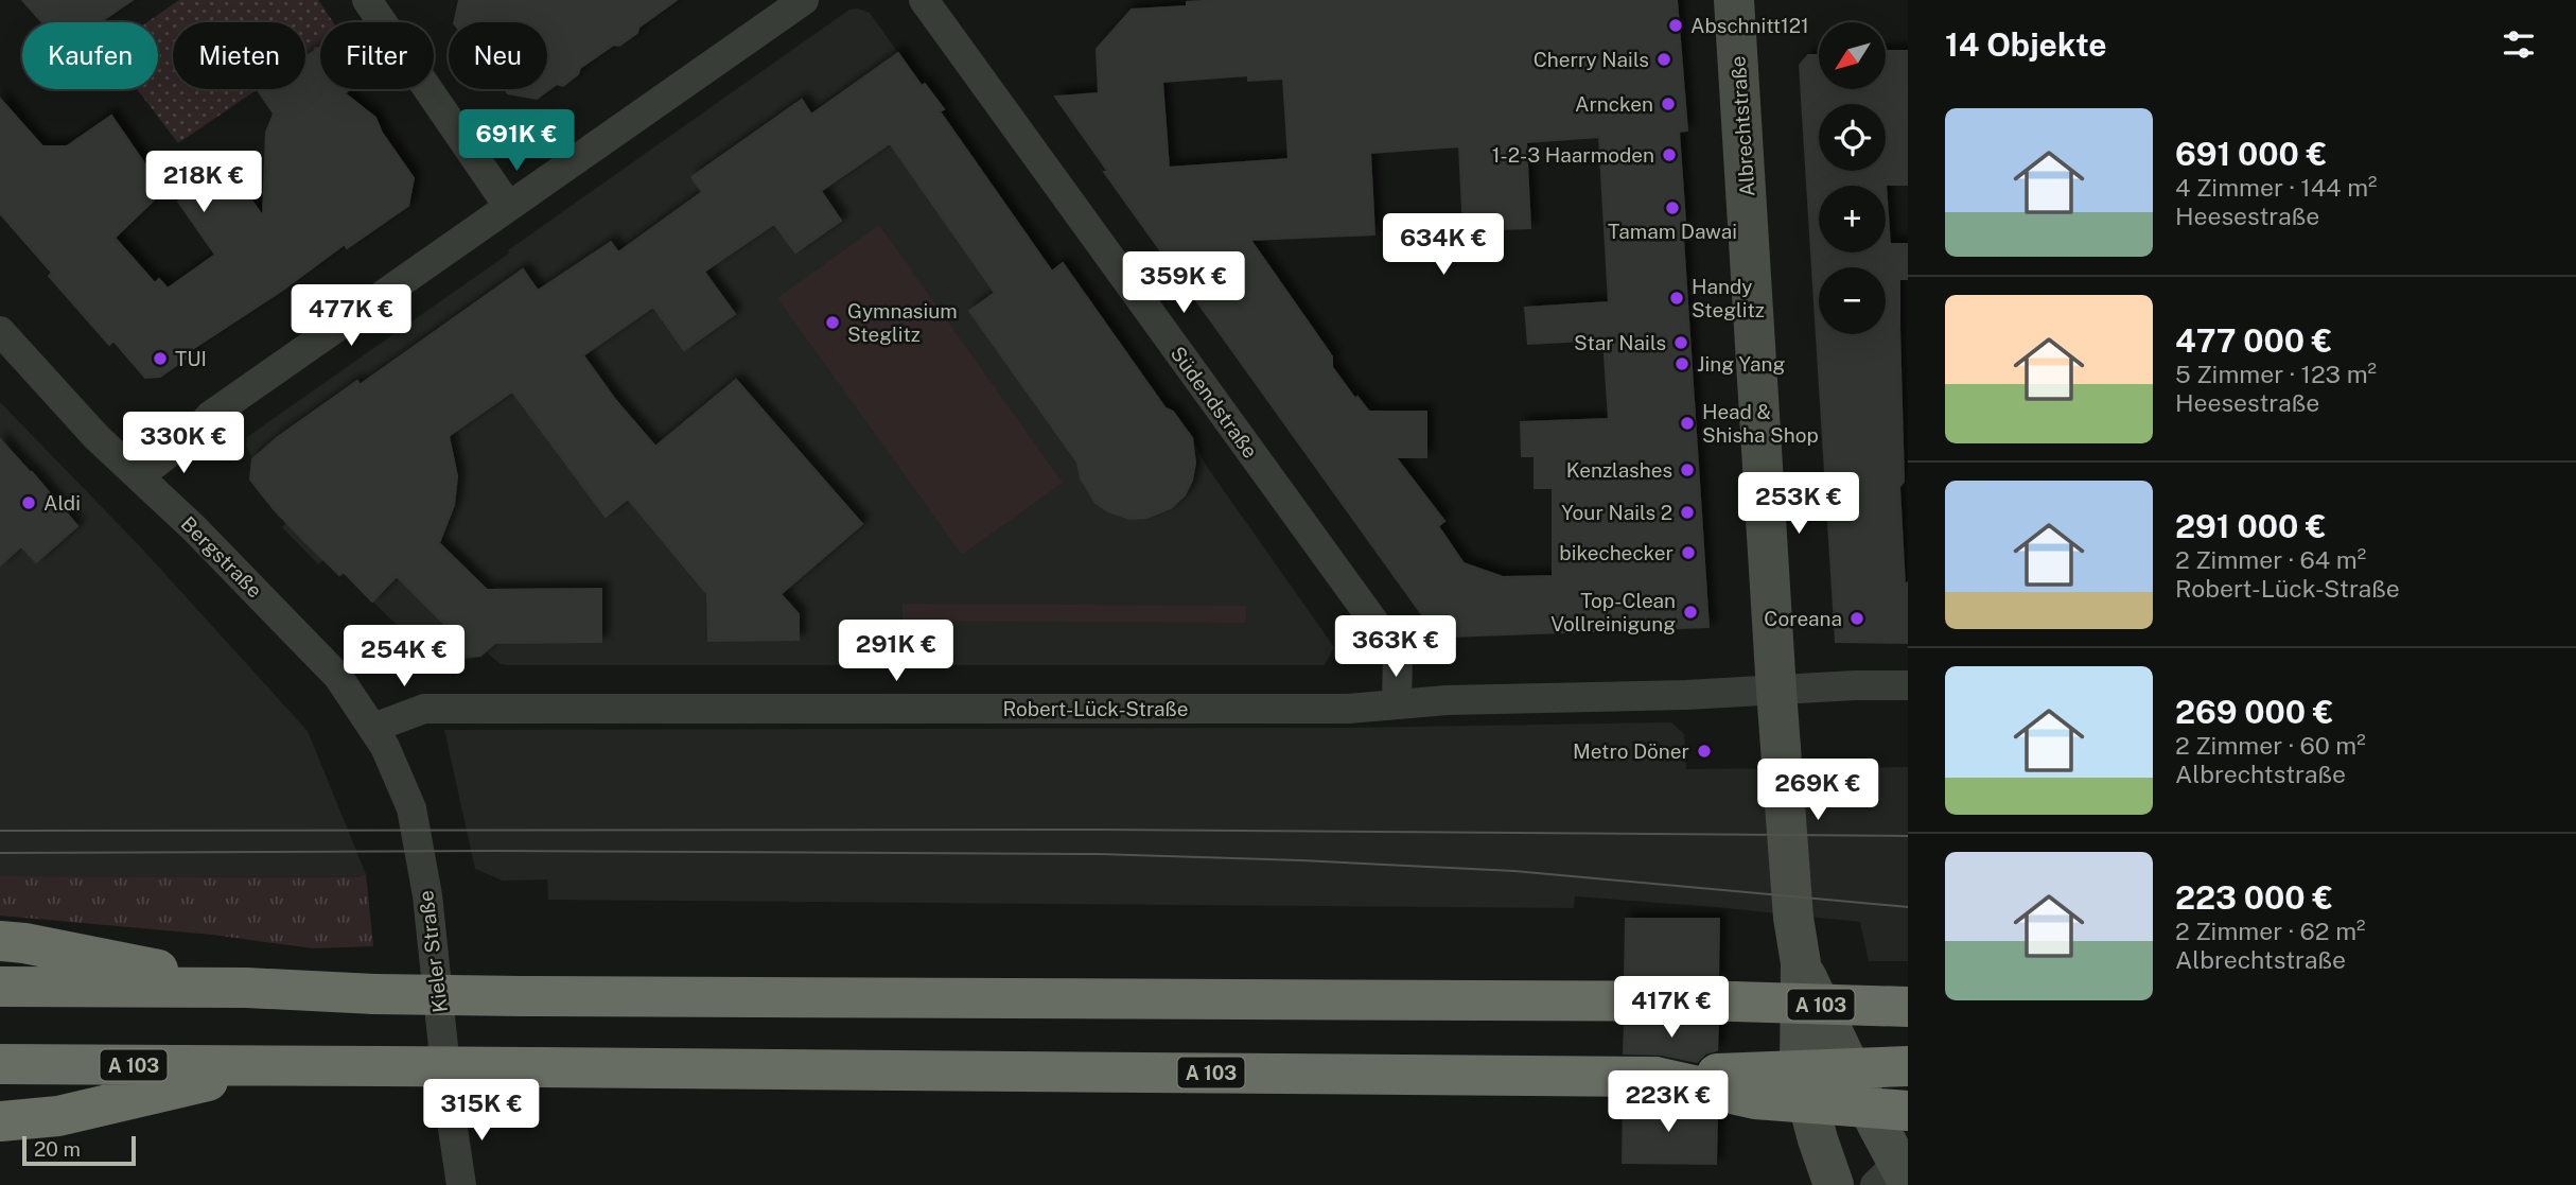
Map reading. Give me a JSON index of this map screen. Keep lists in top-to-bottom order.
{
  "streets": {
    "highway": ["A 103"],
    "main road": ["Albrechtstraße"],
    "street": [
      "Südendstraße",
      "Bergstraße",
      "Robert-Lück-Straße",
      "Kieler Straße"
    ]
  },
  "crossings": [
    ["Albrechtstraße", "Robert-Lück-Straße"],
    ["Südendstraße", "Robert-Lück-Straße"],
    ["Bergstraße", "Robert-Lück-Straße"],
    ["Bergstraße", "Kieler Straße"],
    ["Robert-Lück-Straße", "Kieler Straße"]
  ],
  "places": [
    "Abschnitt121",
    "Cherry Nails",
    "Arncken",
    "1-2-3 Haarmoden",
    "Tamam Dawai",
    "Handy Steglitz",
    "Gymnasium Steglitz",
    "Star Nails",
    "TUI",
    "Jing Yang",
    "Head & Shisha Shop",
    "Kenzlashes",
    "Aldi",
    "Your Nails 2",
    "bikechecker",
    "Top-Clean Vollreinigung",
    "Coreana",
    "Metro Döner"
  ],
  "scale_bar": "20 m",
  "north": "bottom left",
  "page": {
    "heading": "14 Objekte",
    "map_buttons": ["+", "−"],
    "chip": [
      "Kaufen",
      "Mieten",
      "Filter",
      "Neu"
    ],
    "list": [
      {
        "name": "691 000 €",
        "note": "4 Zimmer · 144 m² · Heesestraße"
      },
      {
        "name": "477 000 €",
        "note": "5 Zimmer · 123 m² · Heesestraße"
      },
      {
        "name": "291 000 €",
        "note": "2 Zimmer · 64 m² · Robert-Lück-Straße"
      },
      {
        "name": "269 000 €",
        "note": "2 Zimmer · 60 m² · Albrechtstraße"
      },
      {
        "name": "223 000 €",
        "note": "2 Zimmer · 62 m² · Albrechtstraße"
      }
    ],
    "price": [
      "691K €",
      "218K €",
      "634K €",
      "359K €",
      "477K €",
      "330K €",
      "253K €",
      "363K €",
      "291K €",
      "254K €",
      "269K €",
      "417K €",
      "223K €",
      "315K €"
    ],
    "scale": "20 m"
  }
}
